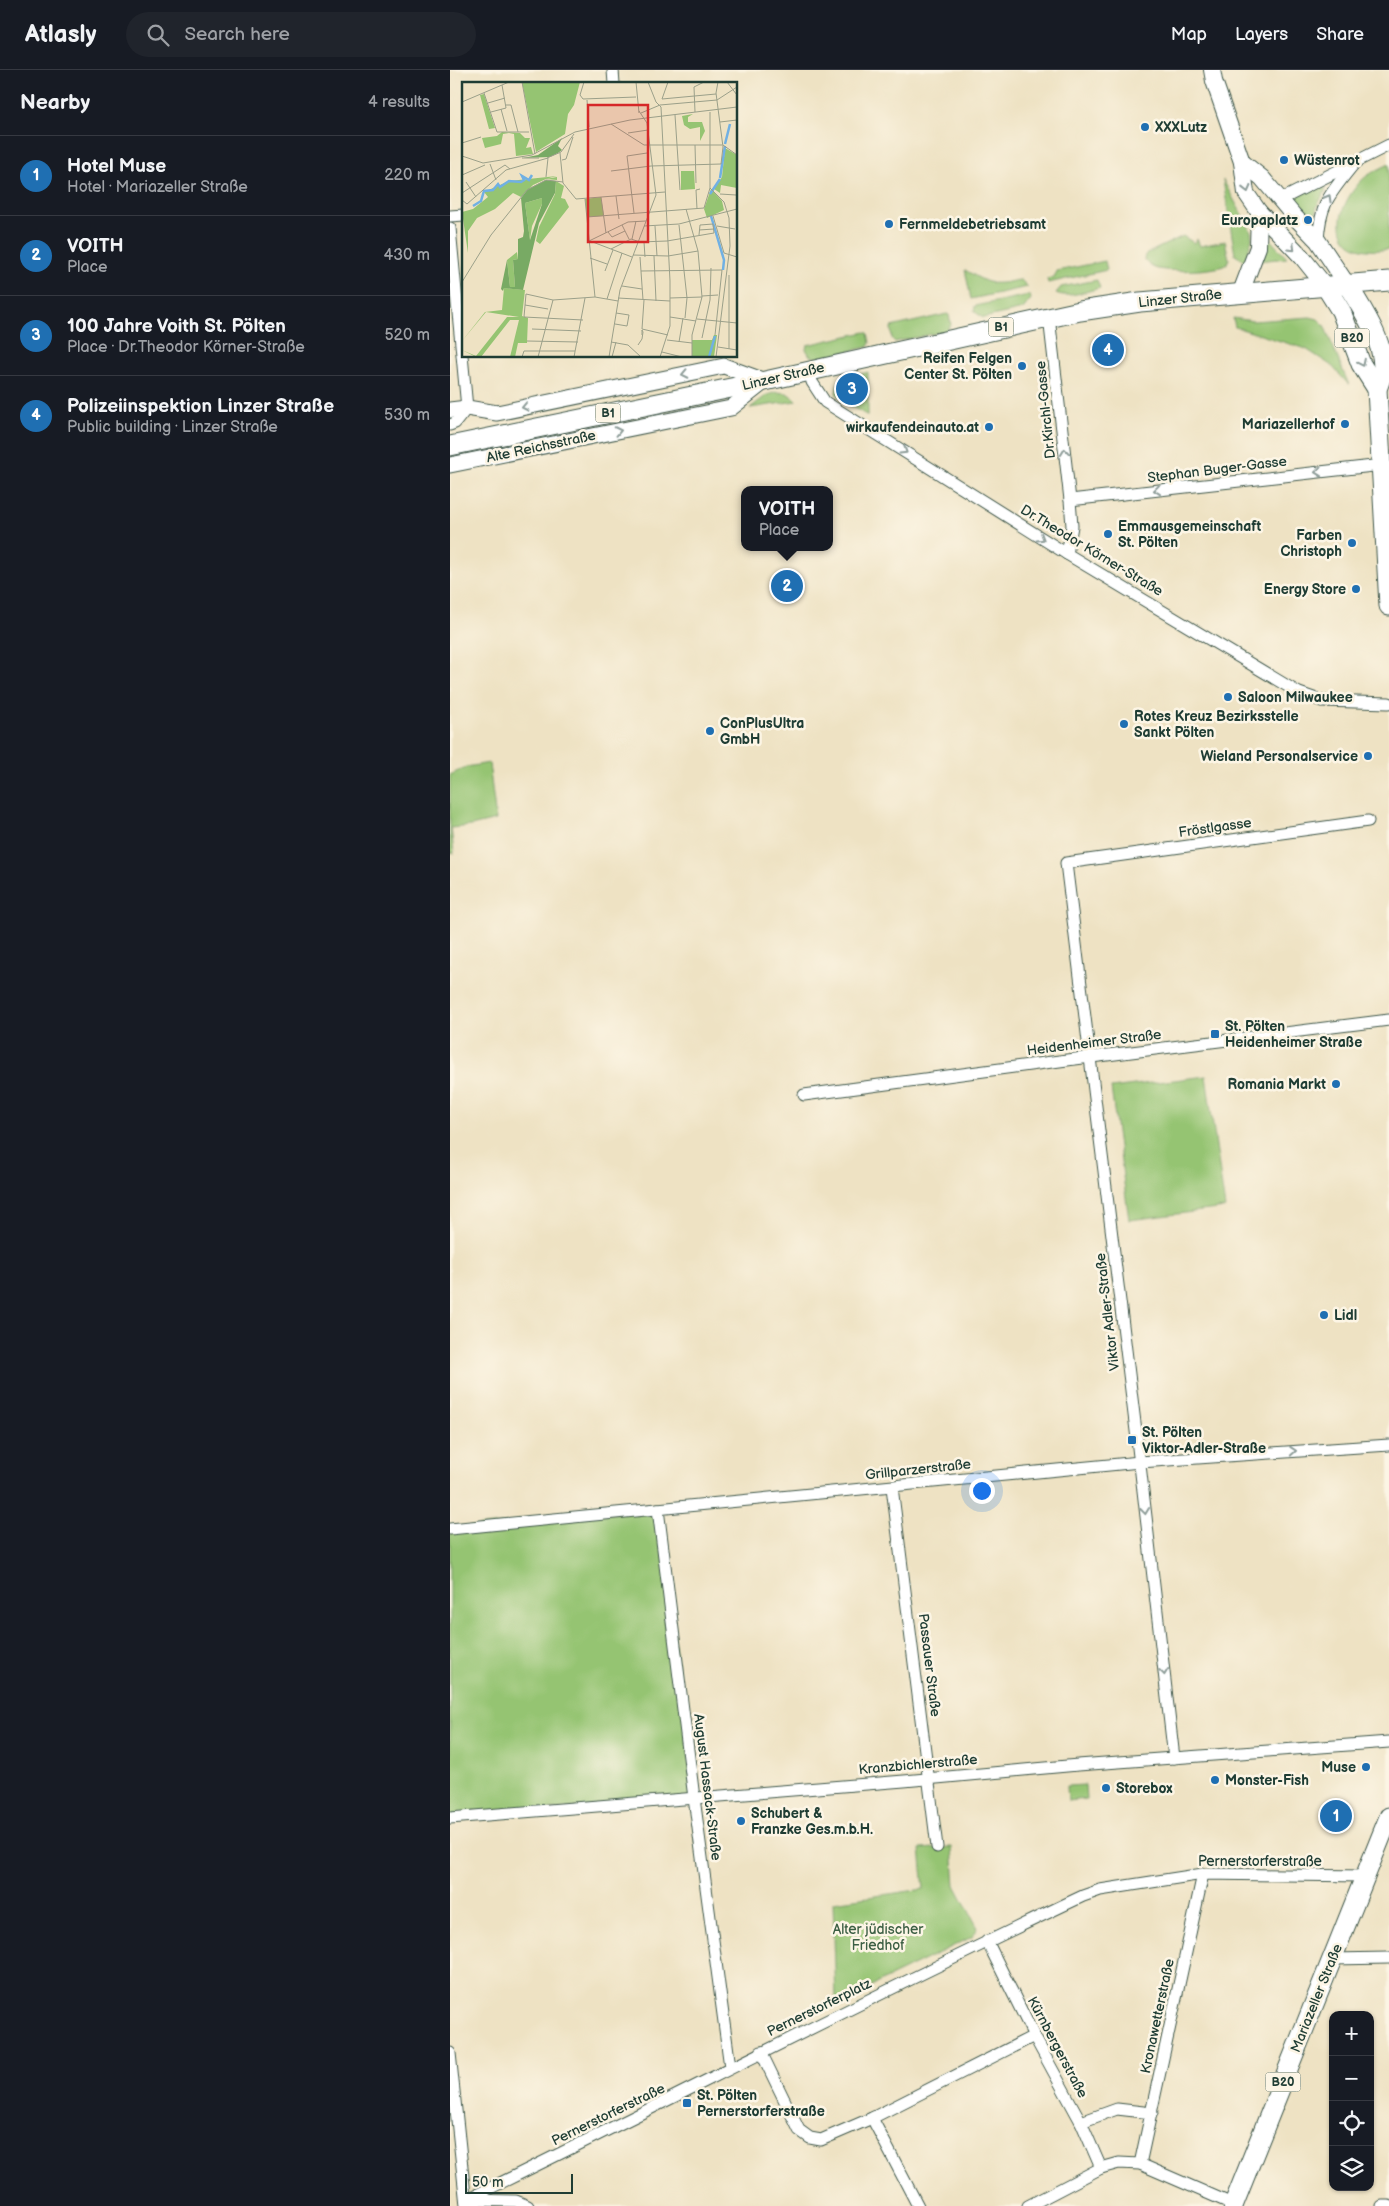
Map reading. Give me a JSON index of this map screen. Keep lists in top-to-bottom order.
{
  "streets": {
    "main road": [
      "Linzer Straße",
      "B1",
      "B20",
      "Mariazeller Straße"
    ],
    "street": [
      "Dr.Kirchl-Gasse",
      "Alte Reichsstraße",
      "Stephan Buger-Gasse",
      "Dr.Theodor Körner-Straße",
      "Fröstlgasse",
      "Heidenheimer Straße",
      "Viktor Adler-Straße",
      "Grillparzerstraße",
      "Passauer Straße",
      "Kranzbichlerstraße",
      "August Hassack-Straße",
      "Pernerstorferstraße",
      "Pernerstorferplatz",
      "Kronawetterstraße",
      "Kürnbergerstraße"
    ]
  },
  "crossings": [
    ["Linzer Straße", "B1"],
    ["Linzer Straße", "B20"],
    ["Linzer Straße", "Dr.Kirchl-Gasse"],
    ["Linzer Straße", "Alte Reichsstraße"],
    ["Linzer Straße", "Dr.Theodor Körner-Straße"],
    ["B1", "B20"],
    ["B20", "Stephan Buger-Gasse"],
    ["Dr.Kirchl-Gasse", "Stephan Buger-Gasse"],
    ["Dr.Kirchl-Gasse", "Dr.Theodor Körner-Straße"],
    ["Fröstlgasse", "Viktor Adler-Straße"],
    ["Heidenheimer Straße", "Viktor Adler-Straße"],
    ["Viktor Adler-Straße", "Grillparzerstraße"],
    ["Viktor Adler-Straße", "Kranzbichlerstraße"],
    ["Grillparzerstraße", "Passauer Straße"],
    ["Grillparzerstraße", "August Hassack-Straße"],
    ["Passauer Straße", "Kranzbichlerstraße"],
    ["Kranzbichlerstraße", "August Hassack-Straße"],
    ["August Hassack-Straße", "Pernerstorferstraße"],
    ["Pernerstorferstraße", "Mariazeller Straße"],
    ["Pernerstorferstraße", "Pernerstorferplatz"],
    ["Pernerstorferstraße", "Kronawetterstraße"],
    ["Pernerstorferstraße", "Kürnbergerstraße"],
    ["Pernerstorferplatz", "Kürnbergerstraße"]
  ],
  "one_way": ["Dr.Kirchl-Gasse", "Stephan Buger-Gasse", "Dr.Theodor Körner-Straße"],
  "parks": ["Alter jüdischer Friedhof"],
  "places": {
    "other": [
      "XXXLutz",
      "Wüstenrot",
      "Europaplatz",
      "Fernmeldebetriebsamt",
      "Reifen Felgen Center St. Pölten",
      "Mariazellerhof",
      "wirkaufendeinauto.at",
      "Emmausgemeinschaft St. Pölten",
      "Farben Christoph",
      "Energy Store",
      "Saloon Milwaukee",
      "Rotes Kreuz Bezirksstelle Sankt Pölten",
      "ConPlusUltra GmbH",
      "Wieland Personalservice",
      "Romania Markt",
      "Lidl",
      "Muse",
      "Monster-Fish",
      "Storebox",
      "Schubert & Franzke Ges.m.b.H."
    ],
    "transit": ["St. Pölten Heidenheimer Straße", "St. Pölten Viktor-Adler-Straße", "St. Pölten Pernerstorferstraße"]
  },
  "scale_bar": "50 m",
  "page": {
    "header": "Atlasly",
    "search": "Search here",
    "nav": ["Map", "Layers", "Share"],
    "heading": ["Nearby", "4 results"],
    "list": [
      {
        "mark": "1",
        "name": "Hotel Muse",
        "note": "Hotel · Mariazeller Straße",
        "value": "220 m"
      },
      {
        "mark": "2",
        "name": "VOITH",
        "note": "Place",
        "value": "430 m"
      },
      {
        "mark": "3",
        "name": "100 Jahre Voith St. Pölten",
        "note": "Place · Dr.Theodor Körner-Straße",
        "value": "520 m"
      },
      {
        "mark": "4",
        "name": "Polizeiinspektion Linzer Straße",
        "note": "Public building · Linzer Straße",
        "value": "530 m"
      }
    ],
    "pins": [
      "4",
      "3",
      "2",
      "1"
    ],
    "popup": ["VOITH", "Place"],
    "map_buttons": ["+", "−"],
    "scale": "50 m"
  }
}
